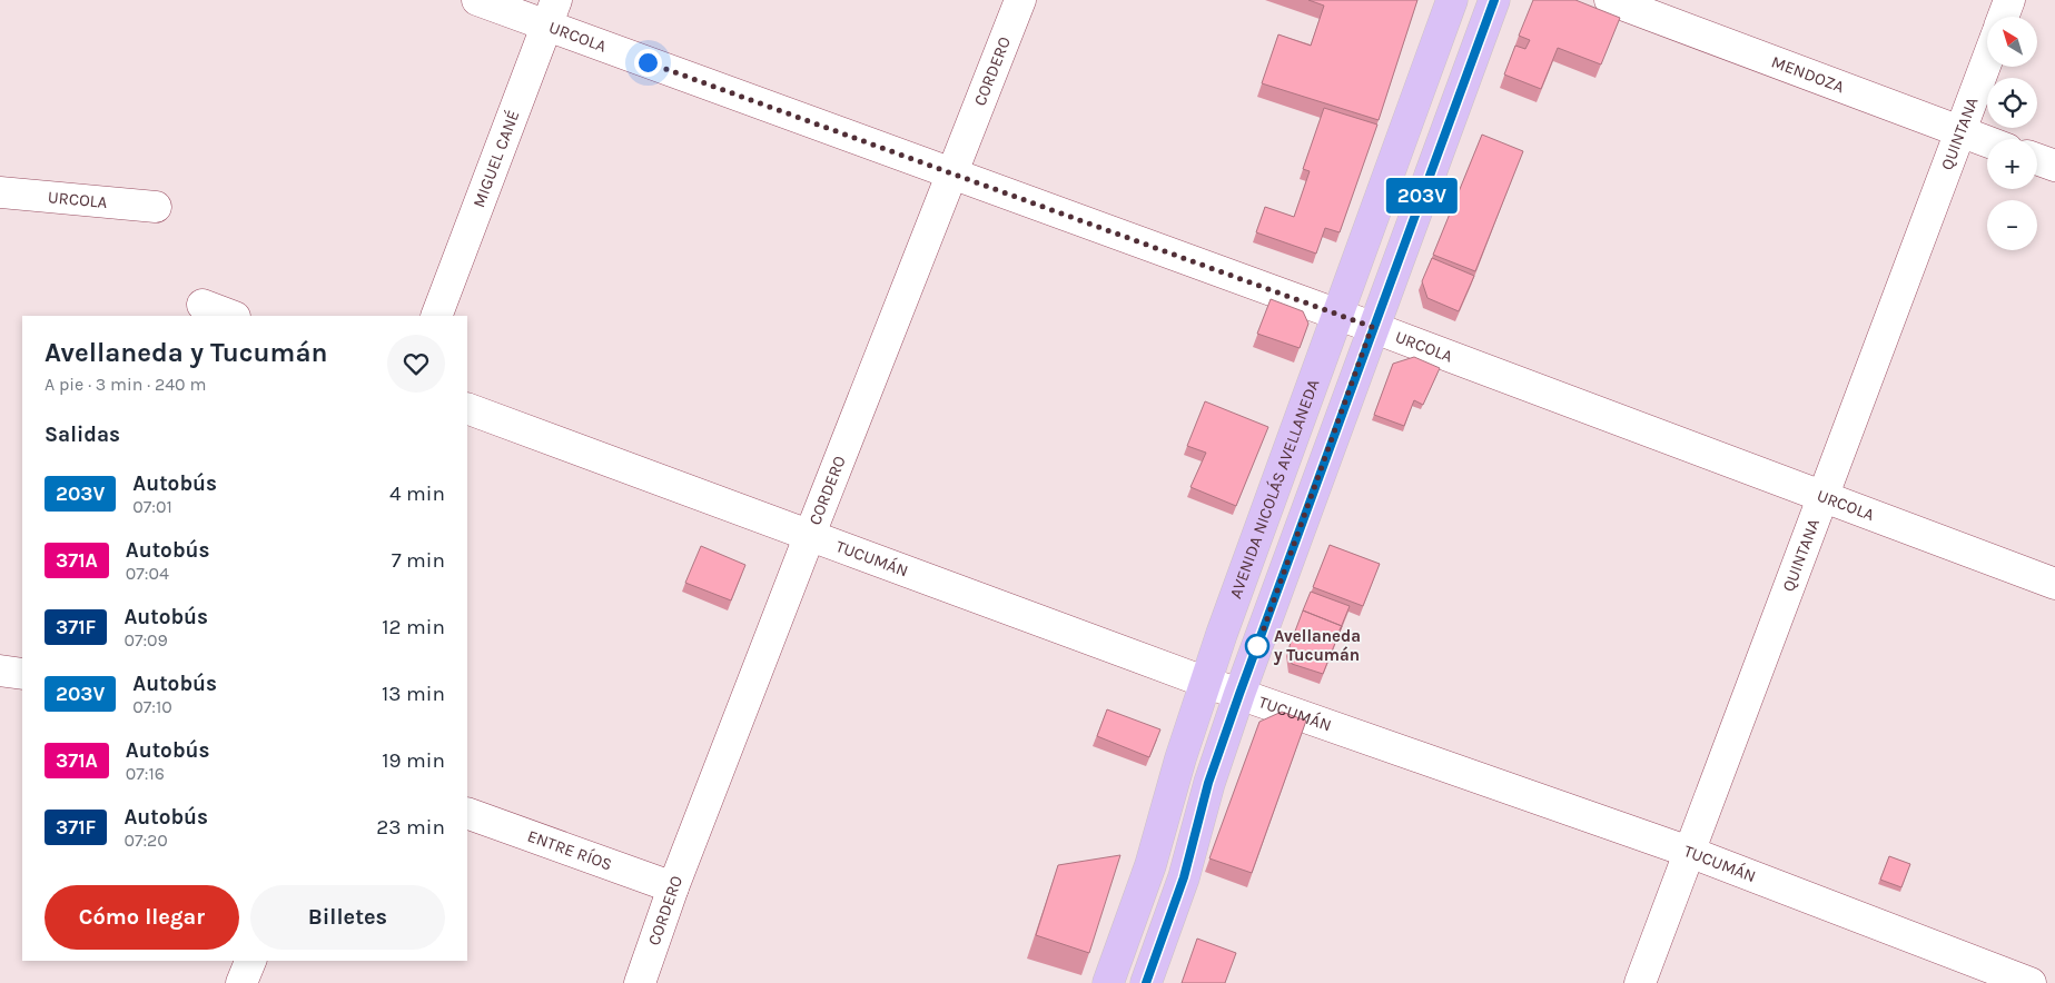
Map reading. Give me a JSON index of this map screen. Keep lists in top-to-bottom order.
{
  "streets": {
    "main road": ["AVENIDA NICOLÁS AVELLANEDA"],
    "street": [
      "URCOLA",
      "CORDERO",
      "MENDOZA",
      "QUINTANA",
      "MIGUEL CANÉ",
      "TUCUMÁN",
      "ENTRE RÍOS"
    ]
  },
  "crossings": [
    ["URCOLA", "CORDERO"],
    ["URCOLA", "QUINTANA"],
    ["URCOLA", "MIGUEL CANÉ"],
    ["URCOLA", "AVENIDA NICOLÁS AVELLANEDA"],
    ["CORDERO", "TUCUMÁN"],
    ["CORDERO", "ENTRE RÍOS"],
    ["MENDOZA", "QUINTANA"],
    ["QUINTANA", "TUCUMÁN"],
    ["AVENIDA NICOLÁS AVELLANEDA", "TUCUMÁN"]
  ],
  "places": ["Avellaneda y Tucumán"],
  "lines": ["bus line 203V"],
  "north": "top left",
  "page": {
    "on_map": "203V",
    "map_buttons": ["+", "−"],
    "heading": [
      ["Avellaneda y Tucumán", "A pie · 3 min · 240 m"],
      "Salidas"
    ],
    "list": [
      {
        "mark": "203V",
        "name": "Autobús",
        "note": "07:01",
        "value": "4 min"
      },
      {
        "mark": "371A",
        "name": "Autobús",
        "note": "07:04",
        "value": "7 min"
      },
      {
        "mark": "371F",
        "name": "Autobús",
        "note": "07:09",
        "value": "12 min"
      },
      {
        "mark": "203V",
        "name": "Autobús",
        "note": "07:10",
        "value": "13 min"
      },
      {
        "mark": "371A",
        "name": "Autobús",
        "note": "07:16",
        "value": "19 min"
      },
      {
        "mark": "371F",
        "name": "Autobús",
        "note": "07:20",
        "value": "23 min"
      }
    ],
    "buttons": ["Cómo llegar", "Billetes"]
  }
}
